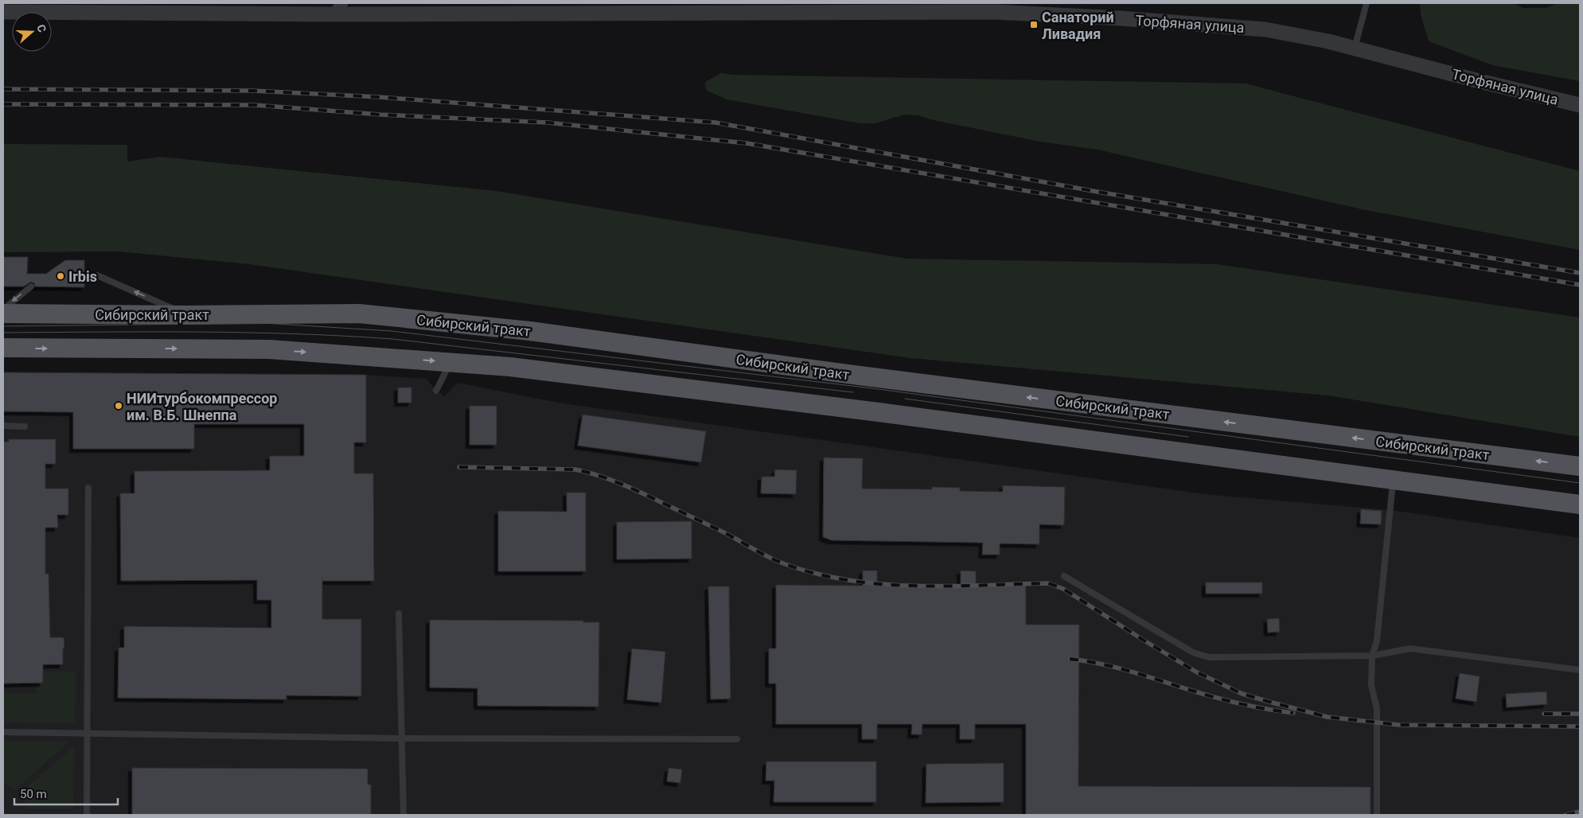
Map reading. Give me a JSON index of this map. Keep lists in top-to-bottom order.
{
  "streets": {
    "main road": ["Сибирский тракт"],
    "street": ["Торфяная улица"]
  },
  "places": {
    "transit": ["Санаторий Ливадия"],
    "other": ["Irbis", "НИИтурбокомпрессор им. В.Б. Шнеппа"]
  },
  "scale_bar": "50 m",
  "north": "right"
}
